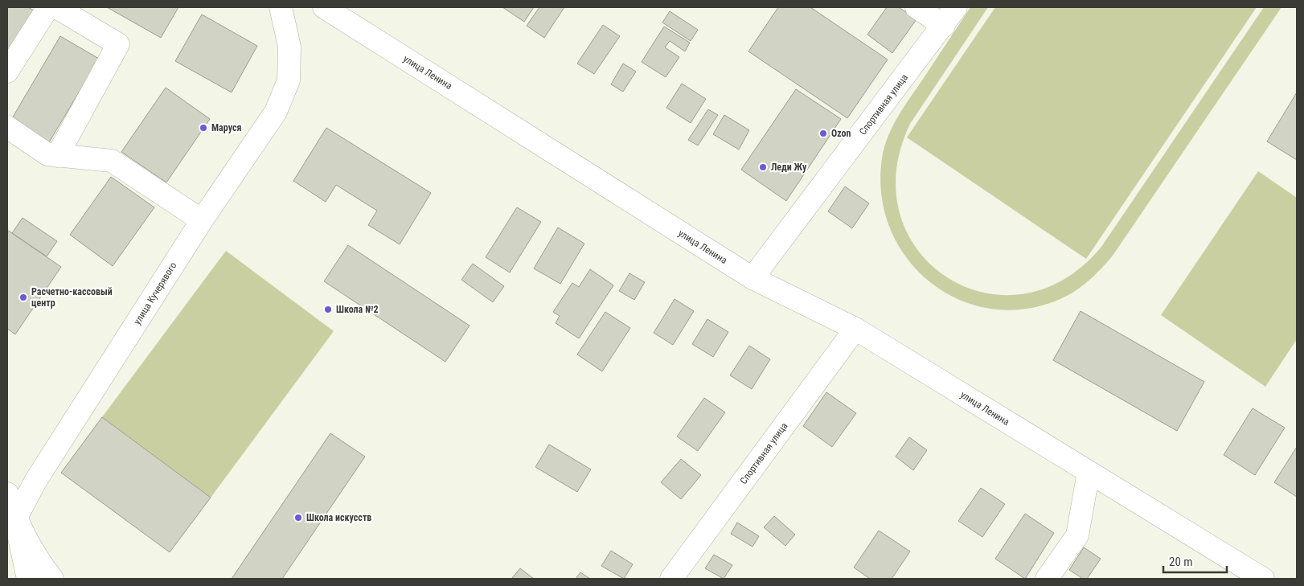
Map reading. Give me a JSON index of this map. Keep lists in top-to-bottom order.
{
  "streets": {
    "street": ["улица Ленина", "Спортивная улица", "улица Кучерявого"]
  },
  "crossings": [
    ["улица Ленина", "Спортивная улица"]
  ],
  "places": [
    "Маруся",
    "Ozon",
    "Леди Жу",
    "Расчетно-кассовый центр",
    "Школа №2",
    "Школа искусств"
  ],
  "scale_bar": "20 m"
}
